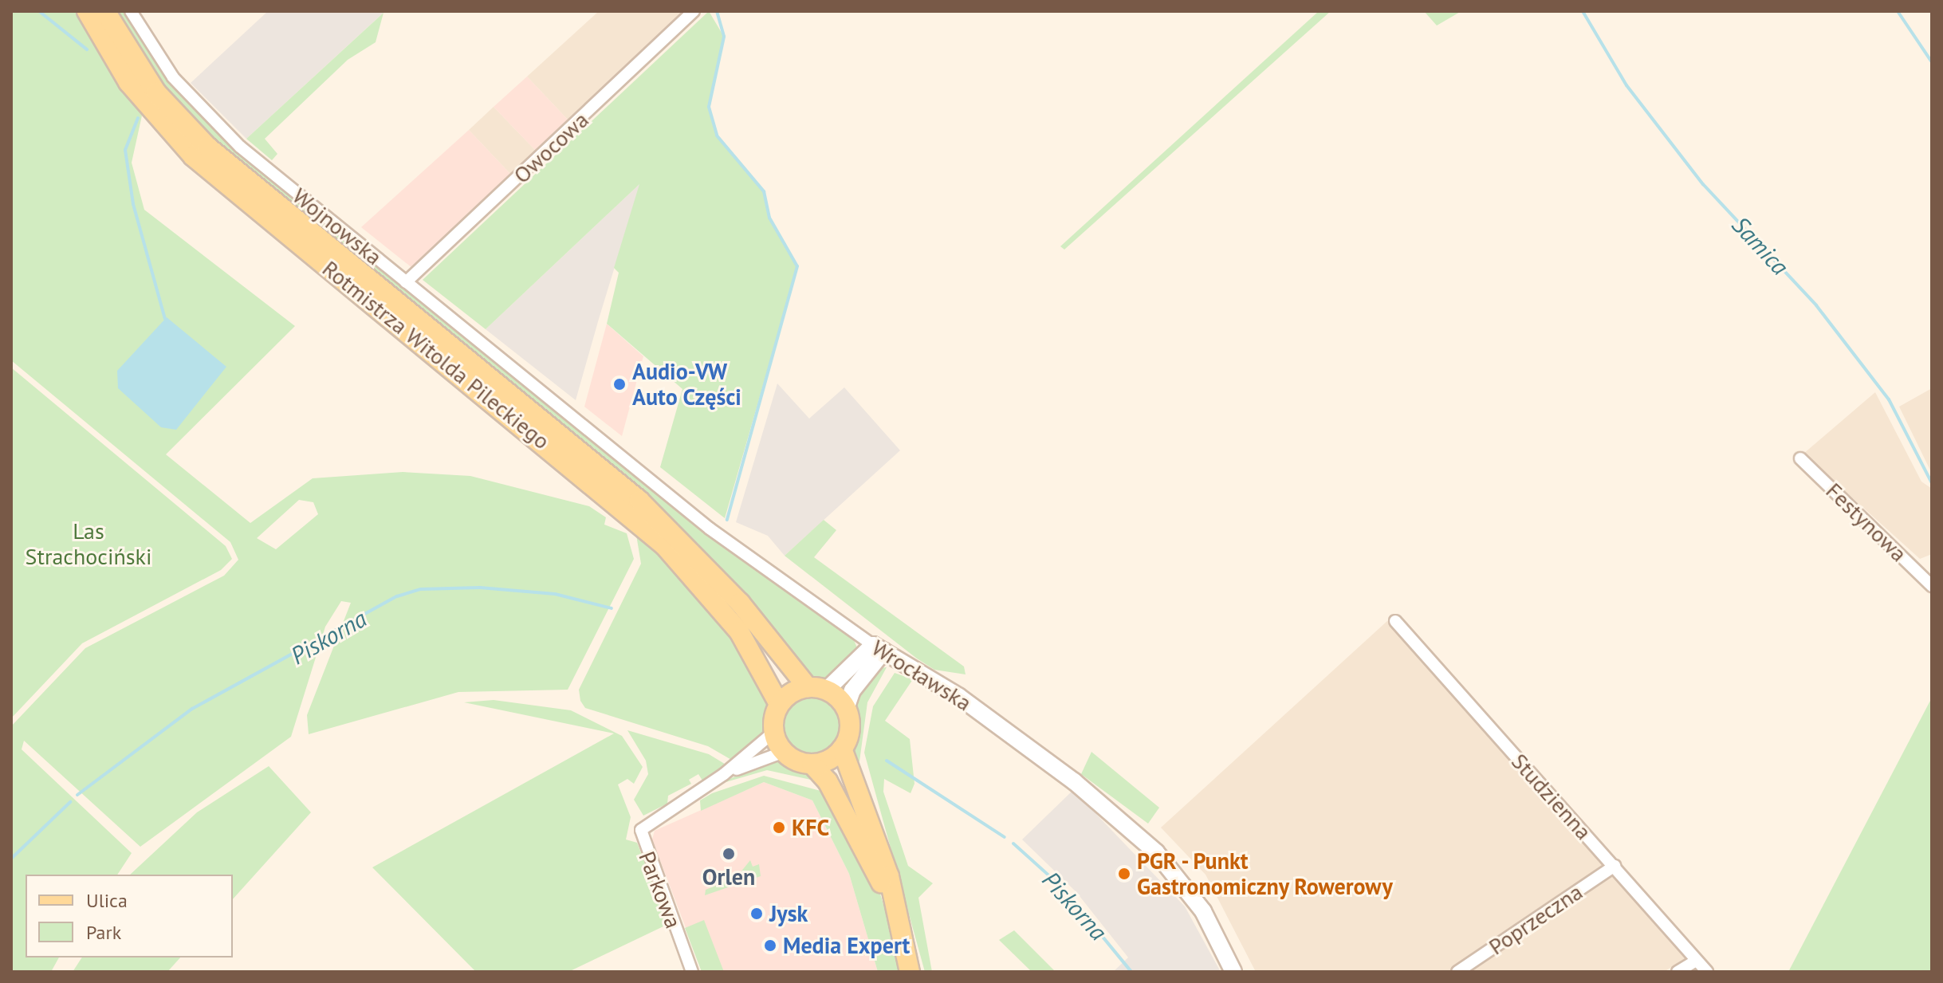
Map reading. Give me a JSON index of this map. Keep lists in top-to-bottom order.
{
  "streets": {
    "main road": ["Rotmistrza Witolda Pileckiego", "Wrocławska"],
    "street": [
      "Owocowa",
      "Wojnowska",
      "Festynowa",
      "Studzienna",
      "Parkowa",
      "Poprzeczna"
    ]
  },
  "crossings": [
    ["Owocowa", "Wojnowska"],
    ["Wojnowska", "Wrocławska"],
    ["Studzienna", "Poprzeczna"]
  ],
  "water": ["Samica", "Piskorna"],
  "parks": ["Las Strachociński"],
  "places": [
    "Audio-VW Auto Części",
    "KFC",
    "Orlen",
    "PGR - Punkt Gastronomiczny Rowerowy",
    "Jysk",
    "Media Expert"
  ],
  "legend": ["Ulica", "Park"]
}
